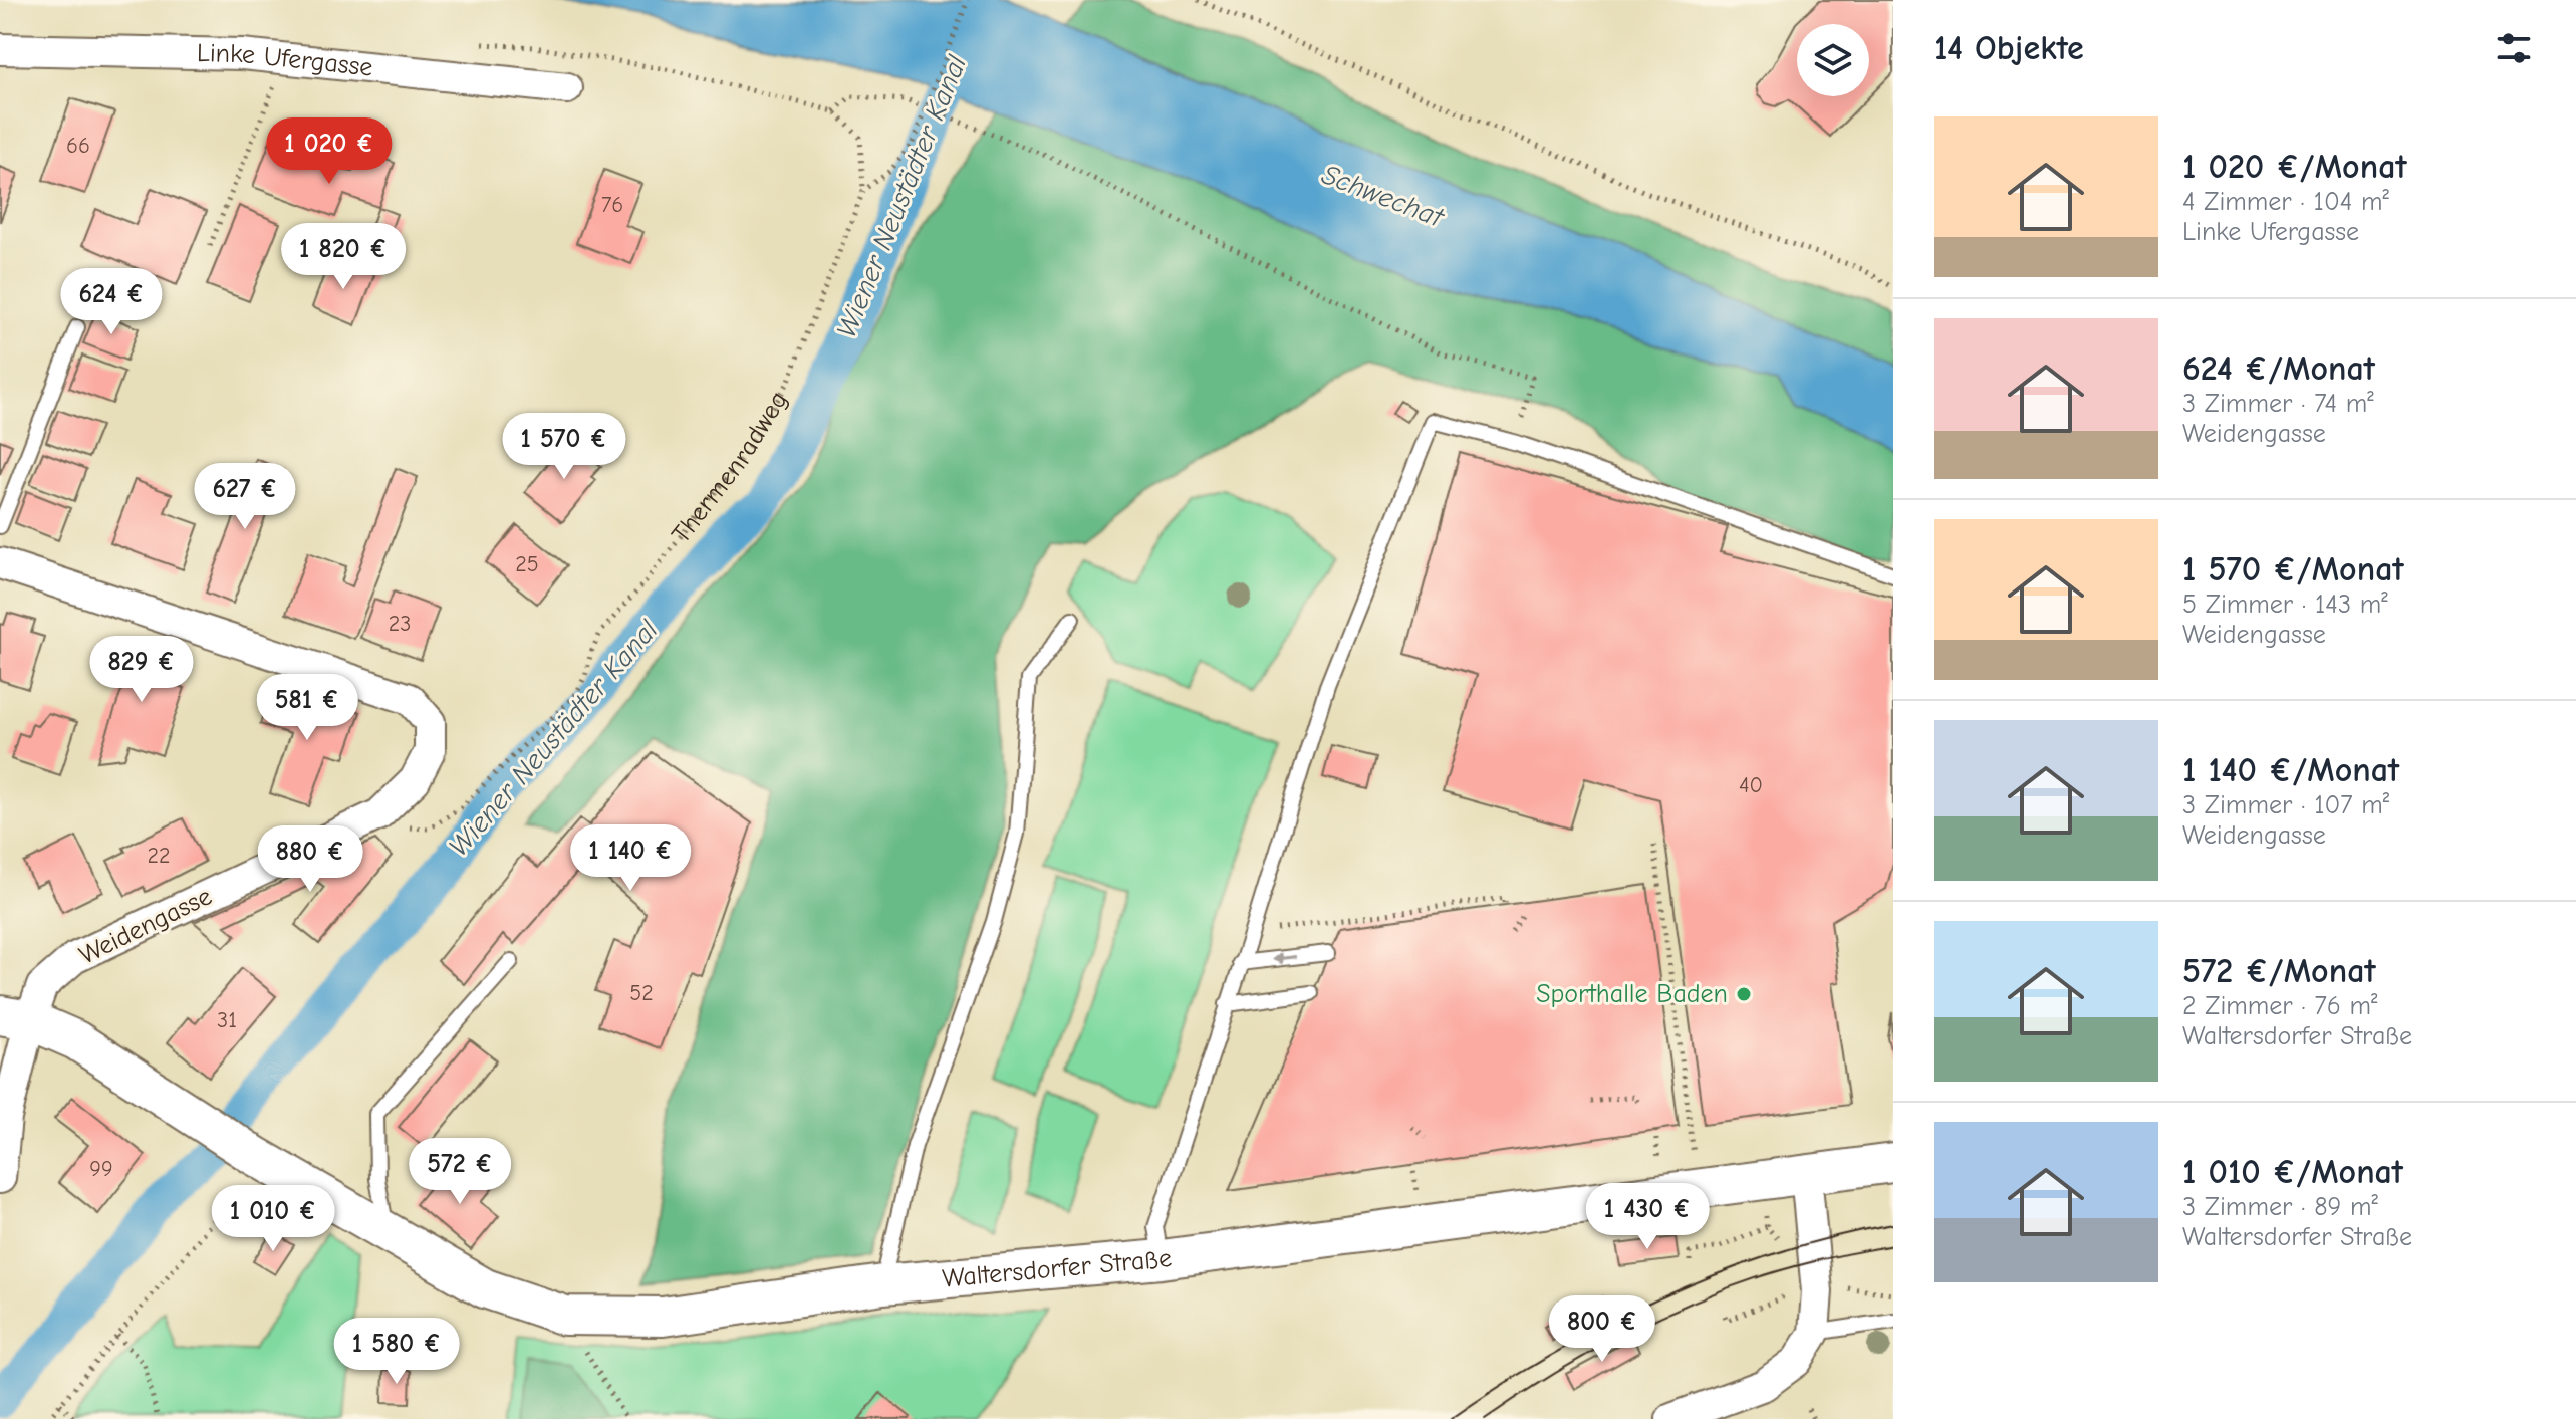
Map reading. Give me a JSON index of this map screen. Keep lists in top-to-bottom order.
{
  "streets": {
    "street": ["Linke Ufergasse", "Weidengasse", "Waltersdorfer Straße"],
    "path": ["Thermenradweg"]
  },
  "crossings": [
    ["Thermenradweg", "Weidengasse"],
    ["Weidengasse", "Waltersdorfer Straße"]
  ],
  "water": ["Schwechat", "Wiener Neustädter Kanal"],
  "places": ["Sporthalle Baden"],
  "house_numbers": [
    "66",
    "76",
    "25",
    "23",
    "40",
    "22",
    "52",
    "31",
    "99"
  ],
  "page": {
    "heading": "14 Objekte",
    "list": [
      {
        "name": "1 020 €/Monat",
        "note": "4 Zimmer · 104 m² · Linke Ufergasse"
      },
      {
        "name": "624 €/Monat",
        "note": "3 Zimmer · 74 m² · Weidengasse"
      },
      {
        "name": "1 570 €/Monat",
        "note": "5 Zimmer · 143 m² · Weidengasse"
      },
      {
        "name": "1 140 €/Monat",
        "note": "3 Zimmer · 107 m² · Weidengasse"
      },
      {
        "name": "572 €/Monat",
        "note": "2 Zimmer · 76 m² · Waltersdorfer Straße"
      },
      {
        "name": "1 010 €/Monat",
        "note": "3 Zimmer · 89 m² · Waltersdorfer Straße"
      }
    ],
    "price": [
      "1 020 €",
      "1 820 €",
      "624 €",
      "1 570 €",
      "627 €",
      "829 €",
      "581 €",
      "1 140 €",
      "880 €",
      "572 €",
      "1 430 €",
      "1 010 €",
      "800 €",
      "1 580 €"
    ]
  }
}
